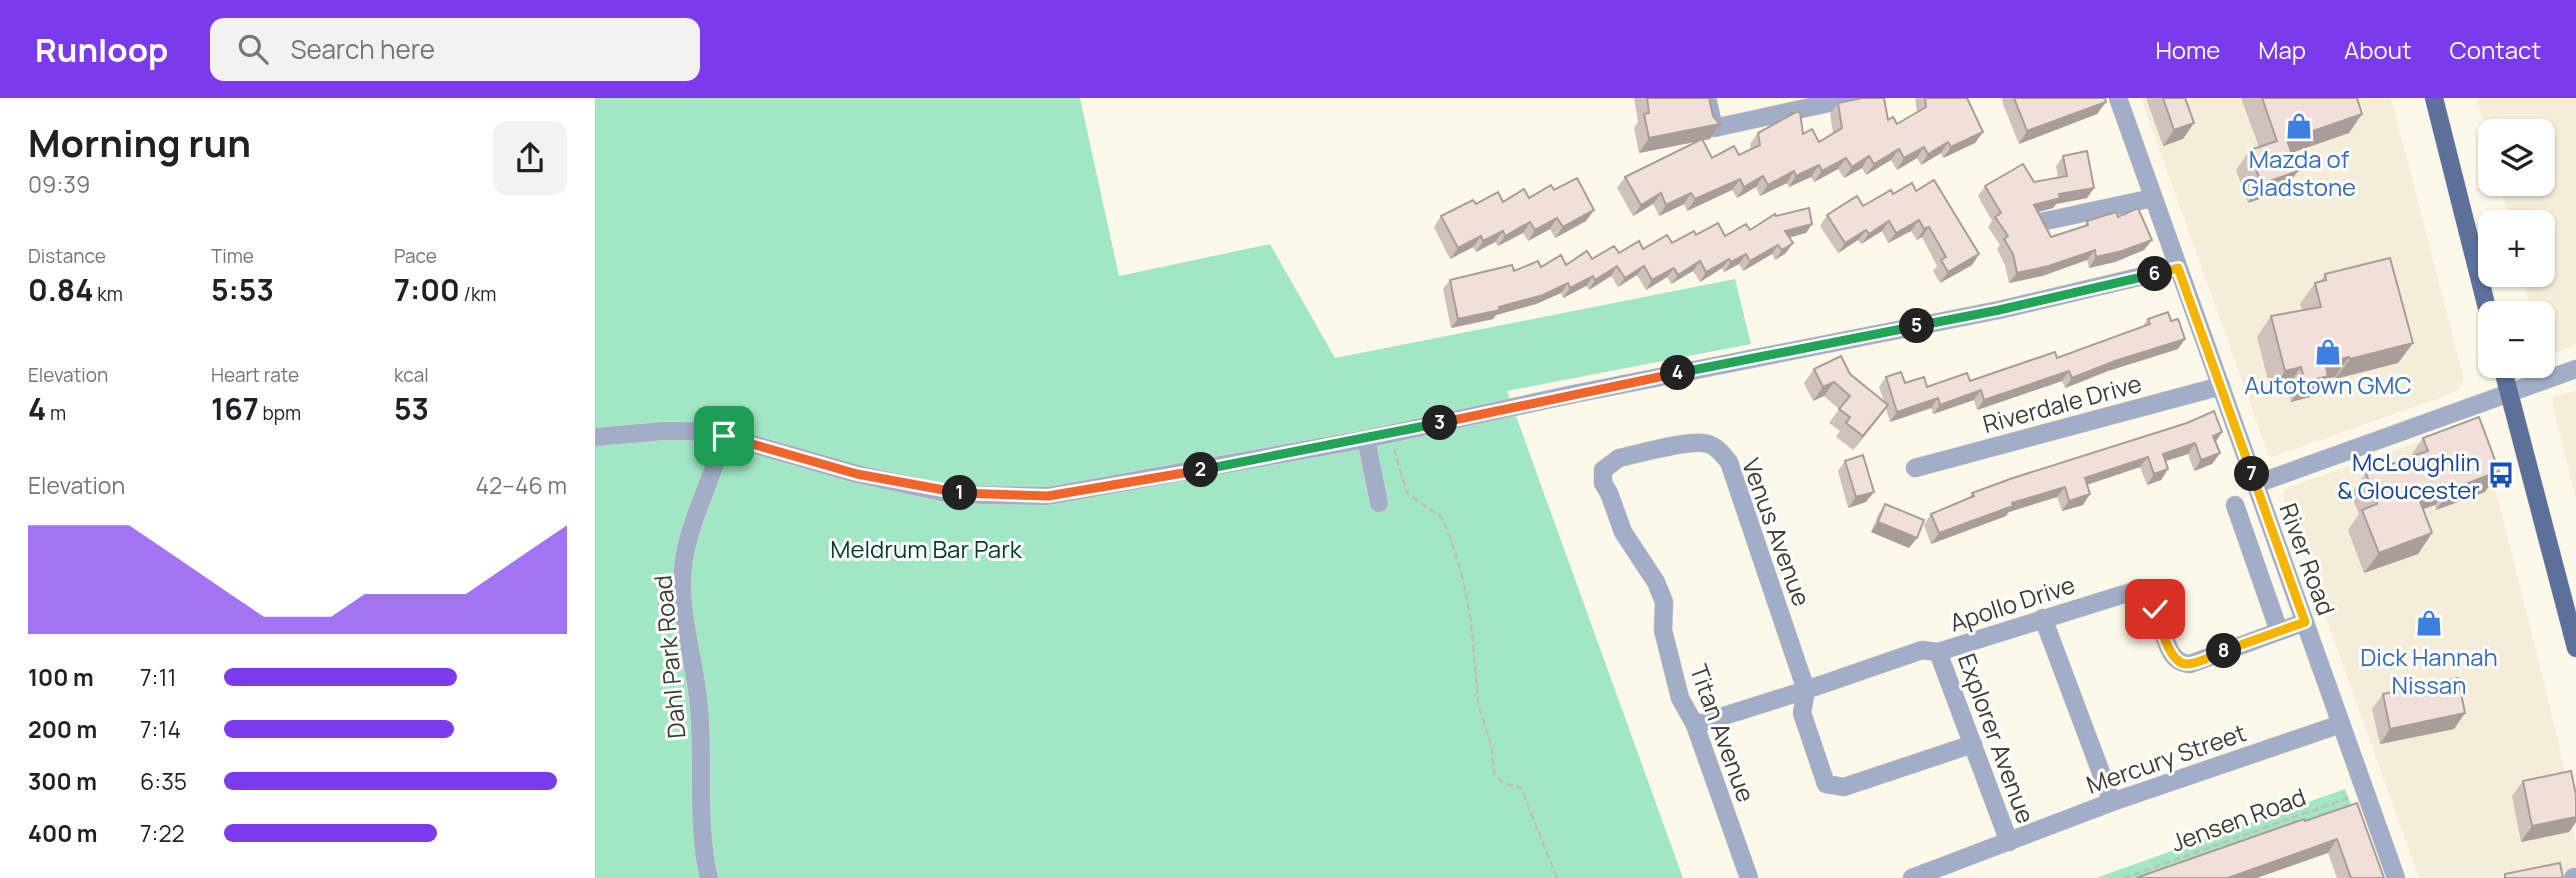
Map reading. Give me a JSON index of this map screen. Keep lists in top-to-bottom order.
{
  "streets": {
    "street": [
      "Riverdale Drive",
      "Venus Avenue",
      "River Road",
      "Apollo Drive",
      "Dahl Park Road",
      "Titan Avenue",
      "Explorer Avenue",
      "Mercury Street"
    ],
    "path": ["Jensen Road"]
  },
  "crossings": [
    ["Riverdale Drive", "River Road"],
    ["Venus Avenue", "Apollo Drive"],
    ["Venus Avenue", "Titan Avenue"],
    ["River Road", "Apollo Drive"],
    ["River Road", "Mercury Street"],
    ["River Road", "Jensen Road"],
    ["Apollo Drive", "Titan Avenue"],
    ["Apollo Drive", "Explorer Avenue"],
    ["Explorer Avenue", "Mercury Street"]
  ],
  "parks": ["Meldrum Bar Park"],
  "places": {
    "shop": ["Mazda of Gladstone", "Autotown GMC", "Dick Hannah Nissan"],
    "bus stop": ["McLoughlin & Gloucester"]
  },
  "page": {
    "header": "Runloop",
    "search": "Search here",
    "nav": [
      "Home",
      "Map",
      "About",
      "Contact"
    ],
    "heading": ["Morning run", "09:39"],
    "map_buttons": ["+", "−"],
    "stats": [
      ["Distance", "0.84 km"],
      ["Time", "5:53"],
      ["Pace", "7:00 /km"],
      ["Elevation", "4 m"],
      ["Heart rate", "167 bpm"],
      ["kcal", "53"]
    ],
    "pins": [
      "6",
      "5",
      "4",
      "3",
      "2",
      "7",
      "1",
      "8"
    ],
    "chart": ["Elevation", "42–46 m"],
    "list": [
      {
        "name": "100 m",
        "note": "7:11"
      },
      {
        "name": "200 m",
        "note": "7:14"
      },
      {
        "name": "300 m",
        "note": "6:35"
      },
      {
        "name": "400 m",
        "note": "7:22"
      }
    ]
  }
}
